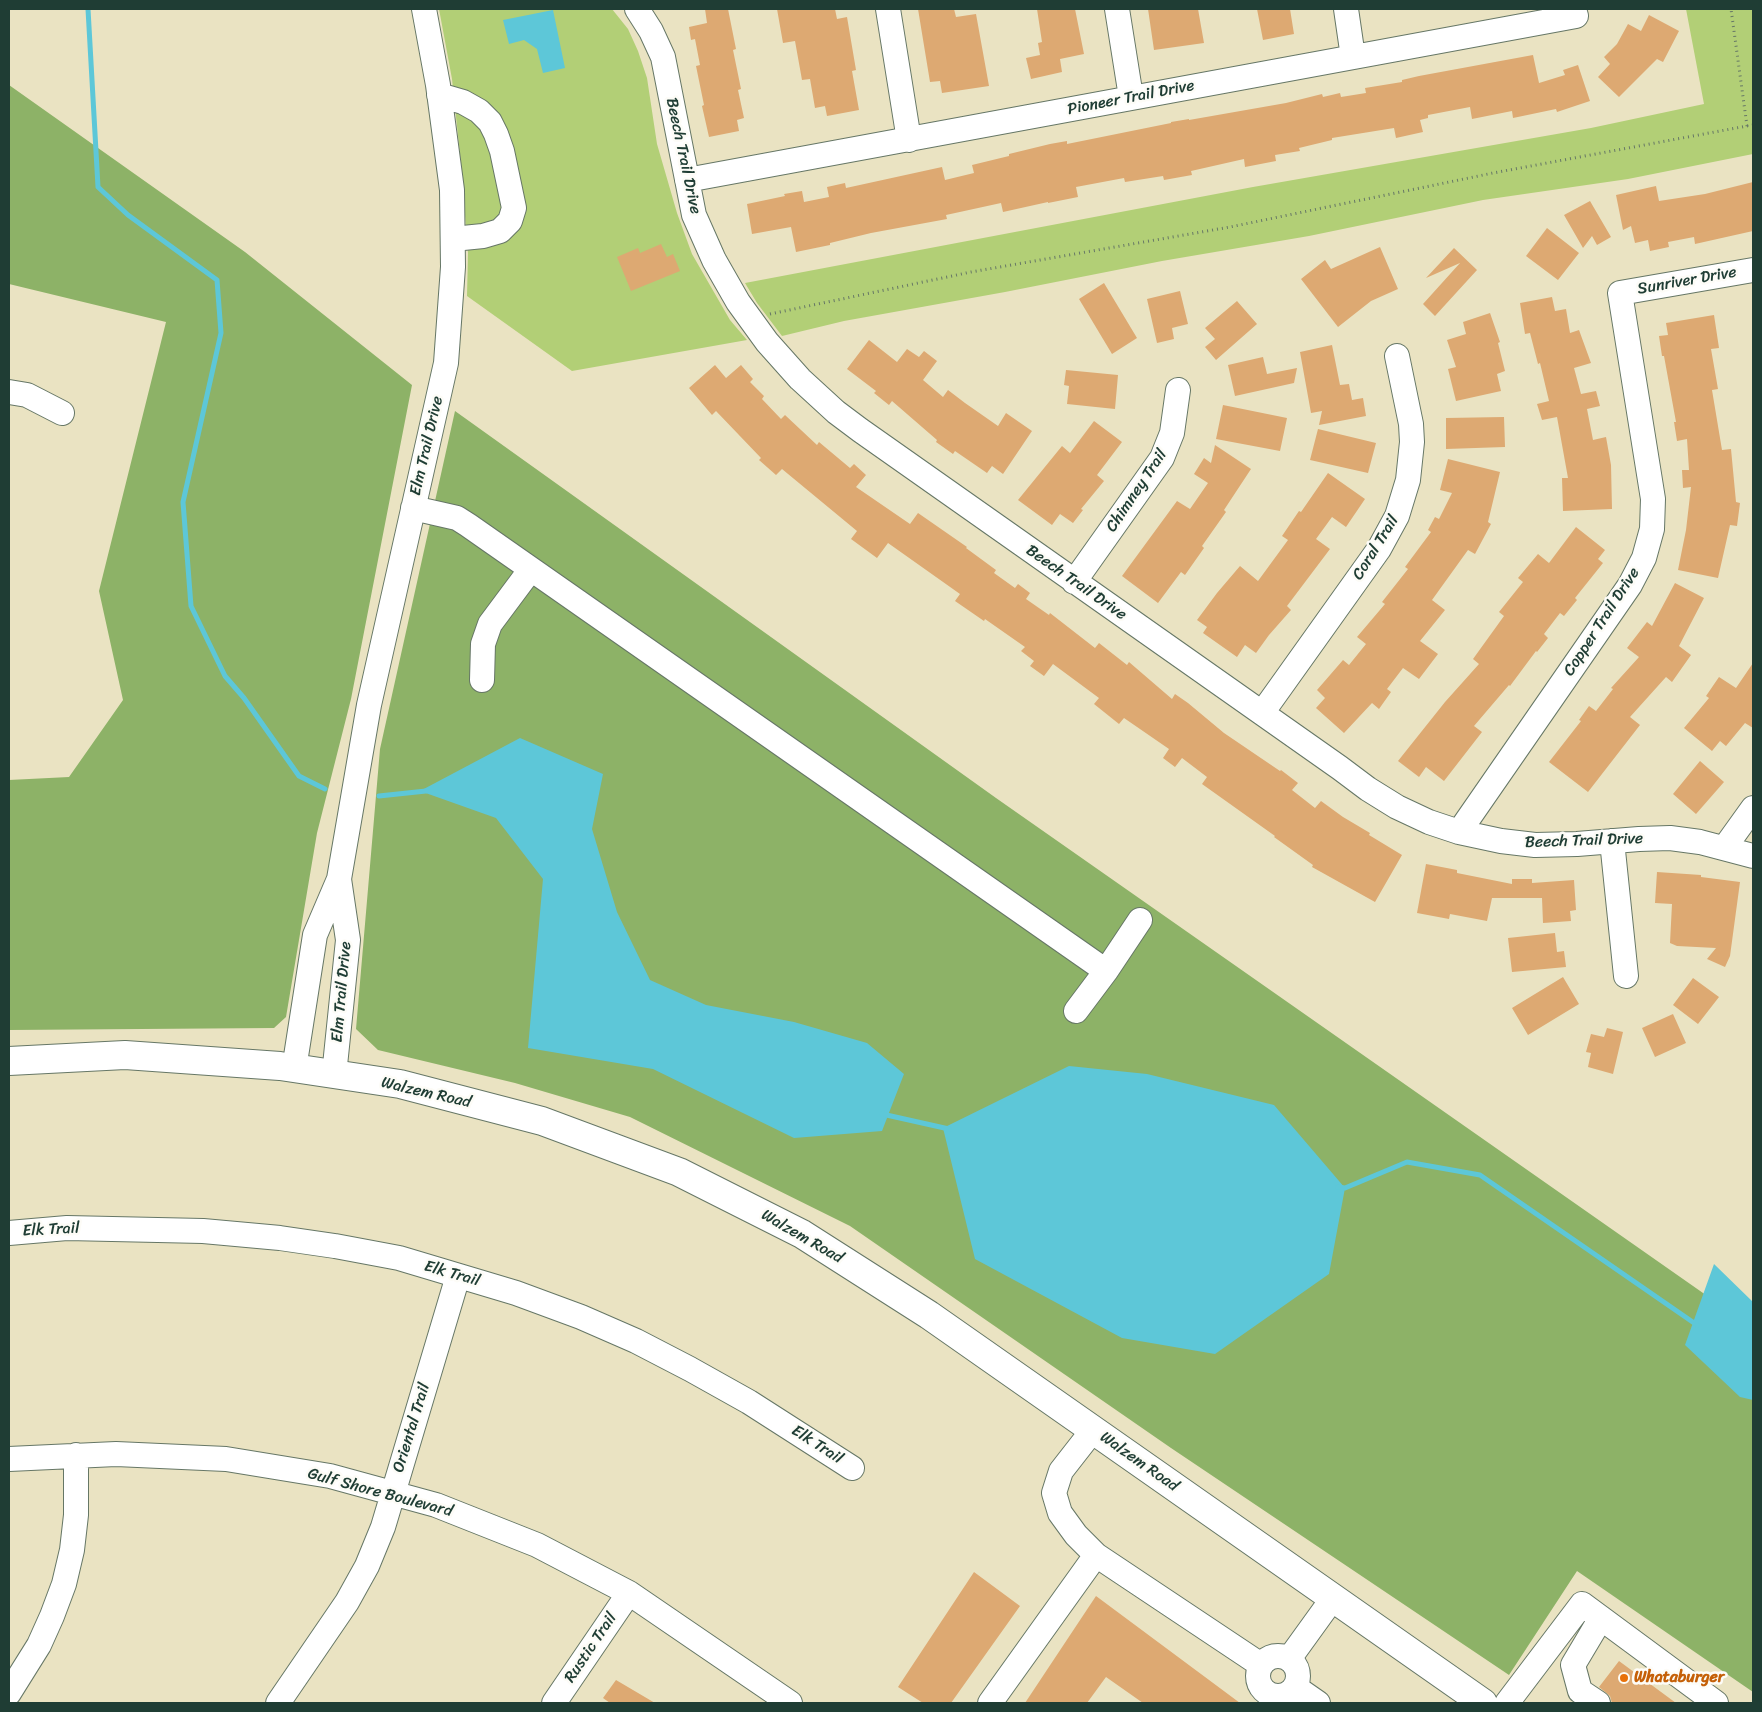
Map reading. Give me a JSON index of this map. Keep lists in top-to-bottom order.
{
  "streets": {
    "main road": ["Walzem Road"],
    "street": [
      "Pioneer Trail Drive",
      "Beech Trail Drive",
      "Sunriver Drive",
      "Elm Trail Drive",
      "Chimney Trail",
      "Coral Trail",
      "Copper Trail Drive",
      "Elk Trail",
      "Oriental Trail",
      "Gulf Shore Boulevard",
      "Rustic Trail"
    ]
  },
  "crossings": [
    ["Pioneer Trail Drive", "Beech Trail Drive"],
    ["Beech Trail Drive", "Chimney Trail"],
    ["Beech Trail Drive", "Coral Trail"],
    ["Beech Trail Drive", "Copper Trail Drive"],
    ["Sunriver Drive", "Copper Trail Drive"],
    ["Elm Trail Drive", "Walzem Road"],
    ["Elk Trail", "Oriental Trail"],
    ["Oriental Trail", "Gulf Shore Boulevard"],
    ["Gulf Shore Boulevard", "Rustic Trail"]
  ],
  "places": ["Whataburger"]
}
